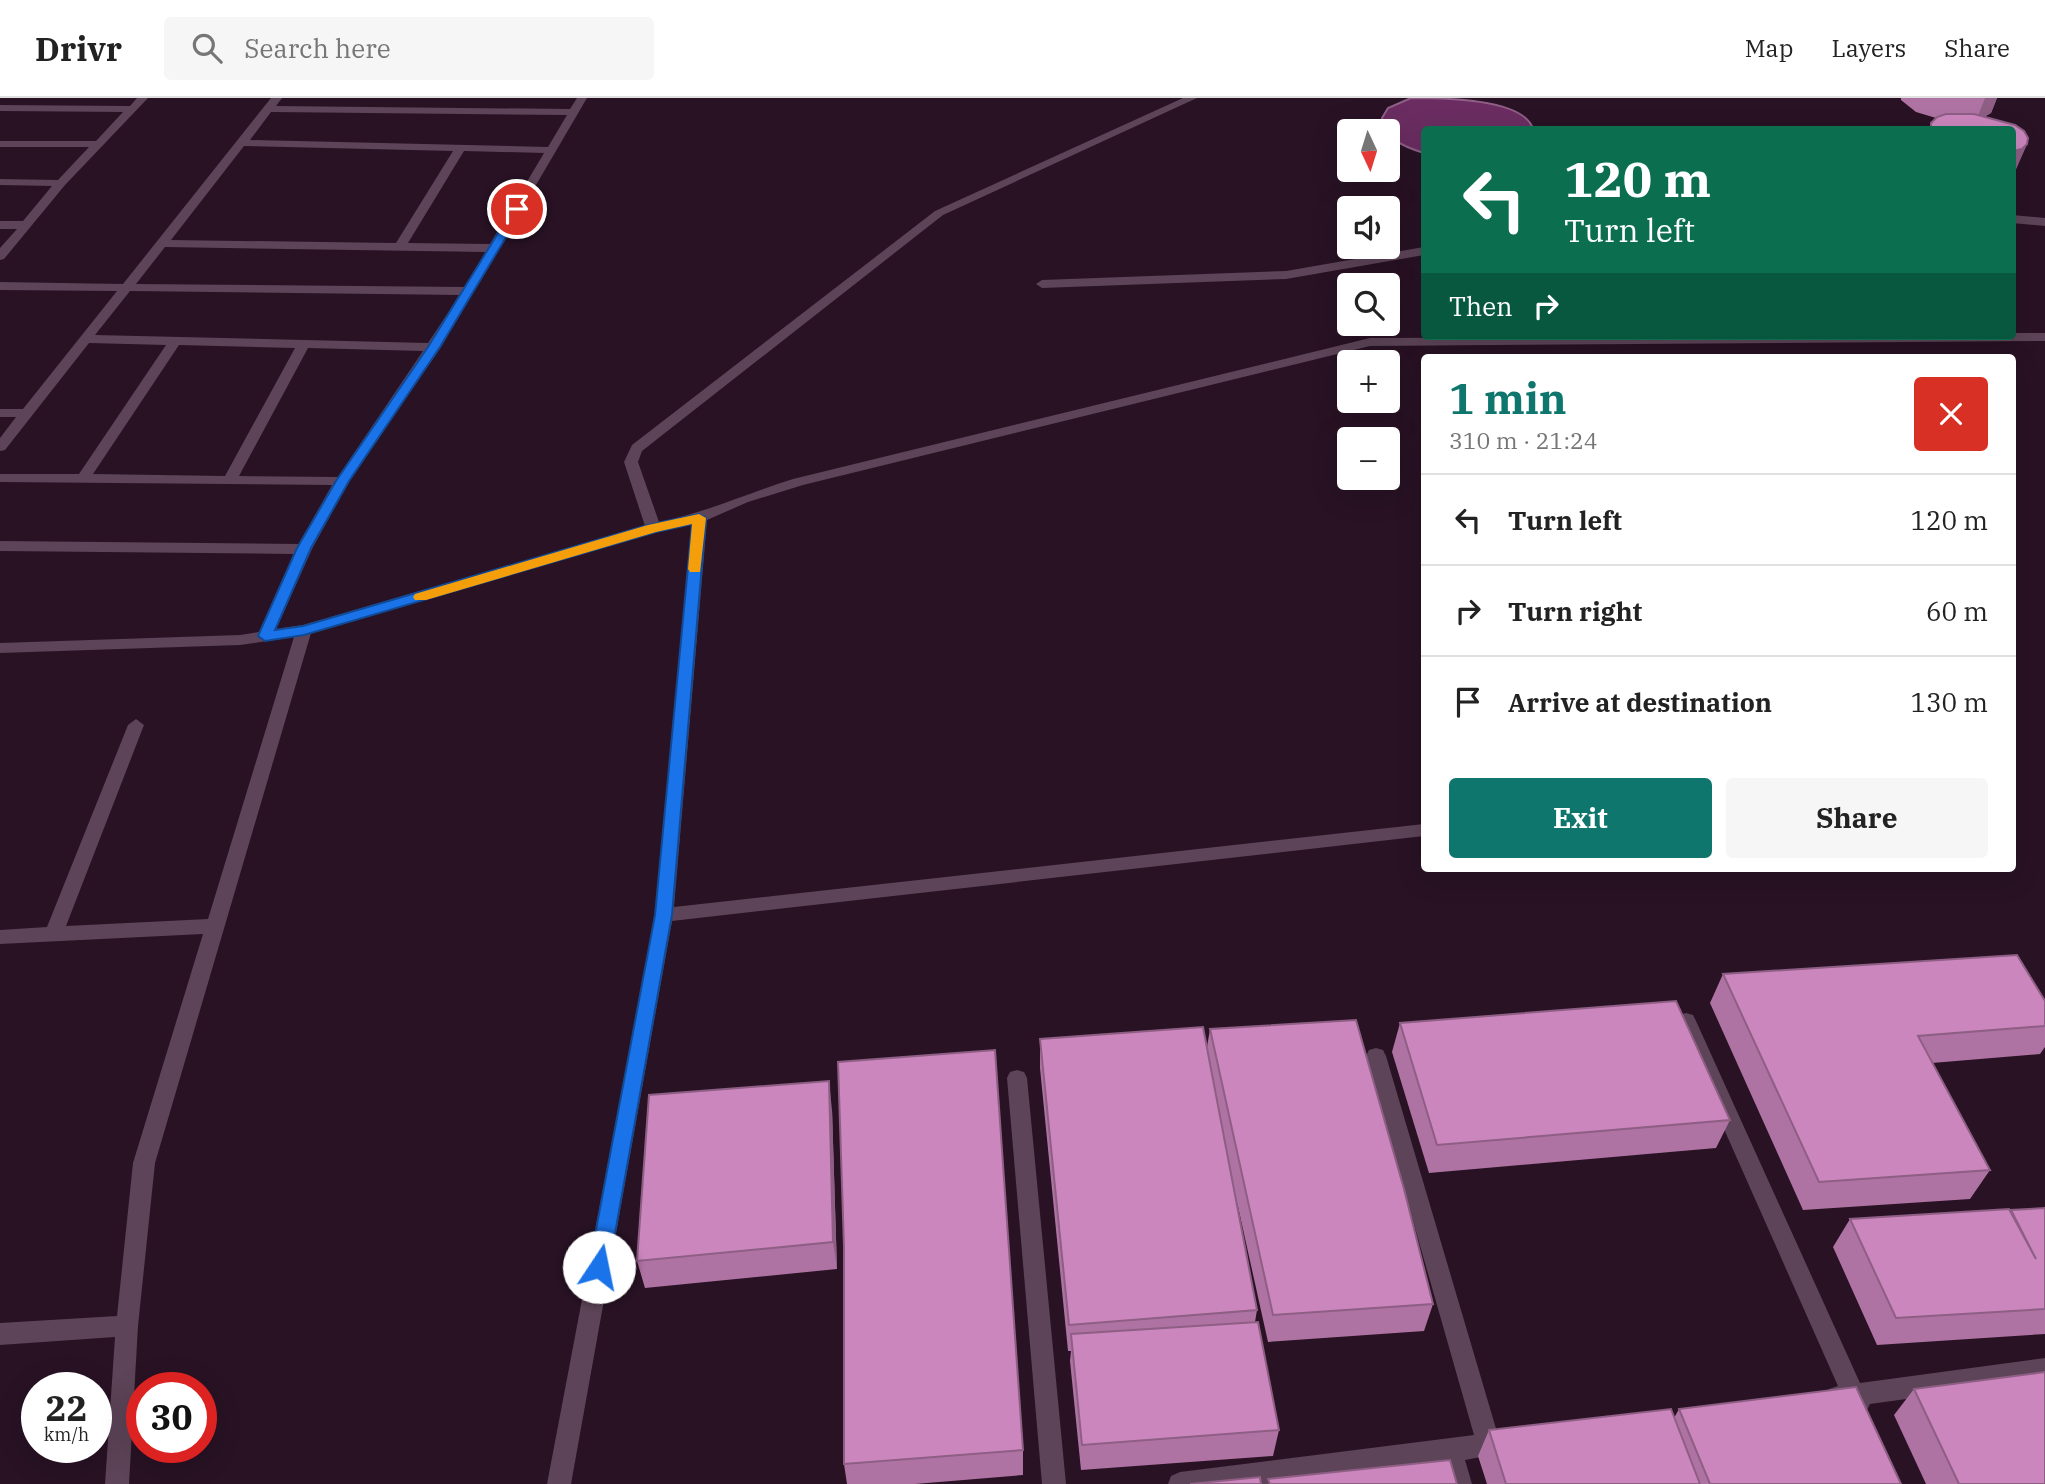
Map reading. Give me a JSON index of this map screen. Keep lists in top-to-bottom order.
{
  "north": "bottom",
  "page": {
    "header": "Drivr",
    "search": "Search here",
    "nav": ["Map", "Layers", "Share"],
    "map_buttons": ["+", "−"],
    "turn": ["120 m", "Turn left"],
    "then": "Then",
    "heading": ["1 min", "310 m · 21:24"],
    "list": [
      {
        "name": "Turn left",
        "value": "120 m"
      },
      {
        "name": "Turn right",
        "value": "60 m"
      },
      {
        "name": "Arrive at destination",
        "value": "130 m"
      }
    ],
    "buttons": ["Exit", "Share"],
    "speed": "22 km/h",
    "limit": "30"
  }
}
